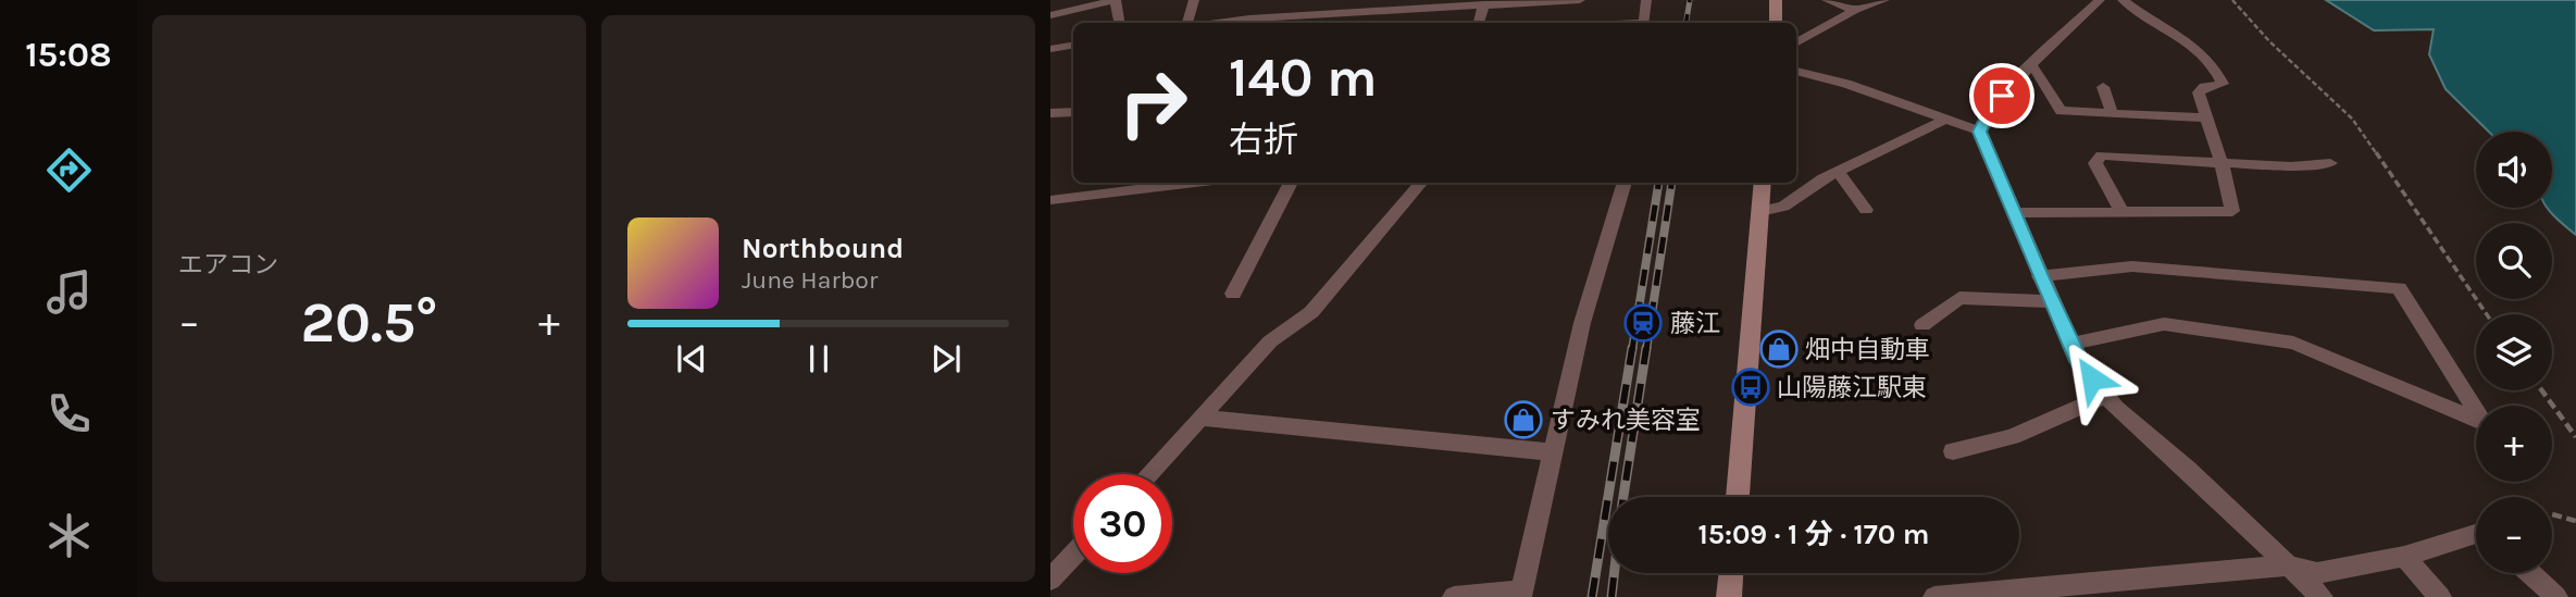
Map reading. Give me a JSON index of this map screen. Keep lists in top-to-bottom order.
{
  "places": {
    "station": ["藤江"],
    "shop": ["畑中自動車", "すみれ美容室"],
    "bus stop": ["山陽藤江駅東"]
  },
  "page": {
    "tabs": "15:08",
    "tile": "エアコン",
    "turn": ["140 m", "右折"],
    "map_buttons": ["+", "−"],
    "song": ["Northbound", "June Harbor"],
    "heat": ["−", "20.5°", "+"],
    "limit": "30",
    "trip": "15:09 · 1 分 · 170 m"
  }
}
